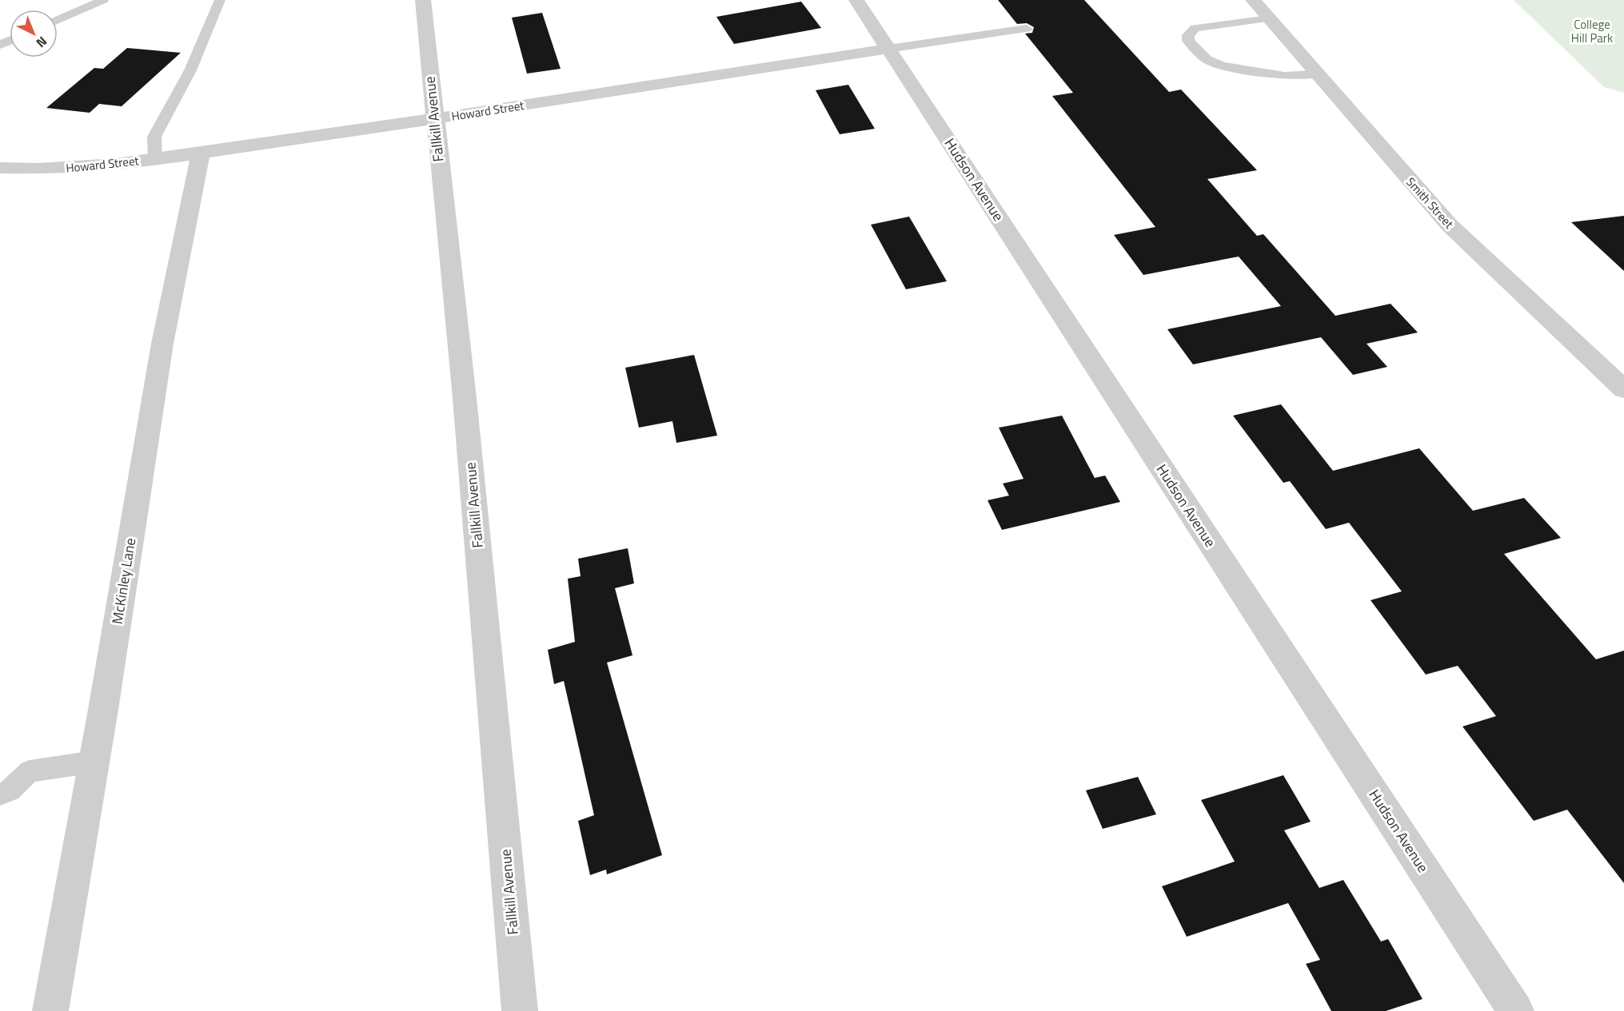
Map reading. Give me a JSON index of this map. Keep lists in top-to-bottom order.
{
  "streets": {
    "street": [
      "Howard Street",
      "Fallkill Avenue",
      "Hudson Avenue",
      "Smith Street",
      "McKinley Lane"
    ]
  },
  "crossings": [
    ["Howard Street", "Fallkill Avenue"],
    ["Howard Street", "Hudson Avenue"],
    ["Howard Street", "McKinley Lane"]
  ],
  "parks": ["College Hill Park"],
  "north": "bottom right"
}
